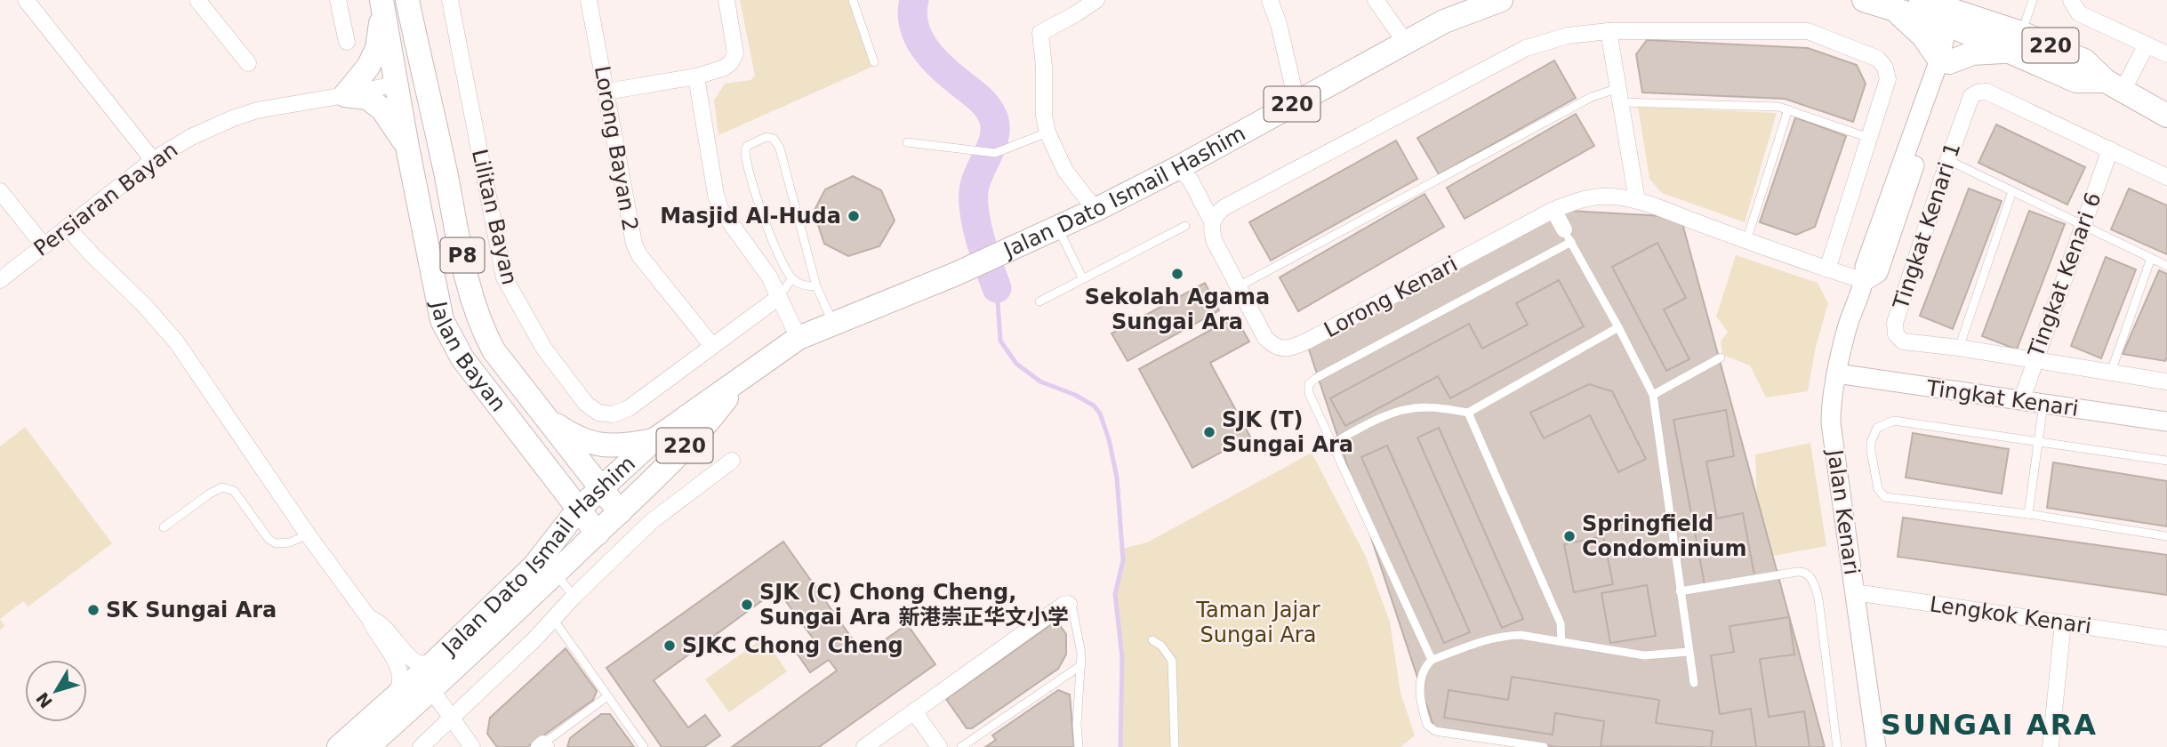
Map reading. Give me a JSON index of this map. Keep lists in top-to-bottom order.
{
  "streets": {
    "main road": [
      "220",
      "Jalan Dato Ismail Hashim",
      "P8",
      "Jalan Bayan"
    ],
    "street": [
      "Lorong Bayan 2",
      "Persiaran Bayan",
      "Lilitan Bayan",
      "Tingkat Kenari 1",
      "Tingkat Kenari 6",
      "Lorong Kenari",
      "Tingkat Kenari",
      "Jalan Kenari",
      "Lengkok Kenari"
    ]
  },
  "crossings": [
    ["220", "Jalan Kenari"],
    ["Lorong Bayan 2", "Lilitan Bayan"],
    ["Jalan Dato Ismail Hashim", "Lorong Kenari"],
    ["Jalan Dato Ismail Hashim", "Jalan Bayan"],
    ["Persiaran Bayan", "Jalan Bayan"],
    ["Tingkat Kenari 1", "Tingkat Kenari 6"],
    ["Tingkat Kenari 6", "Tingkat Kenari"],
    ["Lorong Kenari", "Jalan Kenari"],
    ["Tingkat Kenari", "Jalan Kenari"],
    ["Jalan Kenari", "Lengkok Kenari"]
  ],
  "districts": ["SUNGAI ARA"],
  "parks": ["Taman Jajar Sungai Ara"],
  "places": [
    "Masjid Al-Huda",
    "Sekolah Agama Sungai Ara",
    "SJK (T) Sungai Ara",
    "Springfield Condominium",
    "SJK (C) Chong Cheng, Sungai Ara 新港崇正华文小学",
    "SK Sungai Ara",
    "SJKC Chong Cheng"
  ],
  "north": "bottom left"
}
